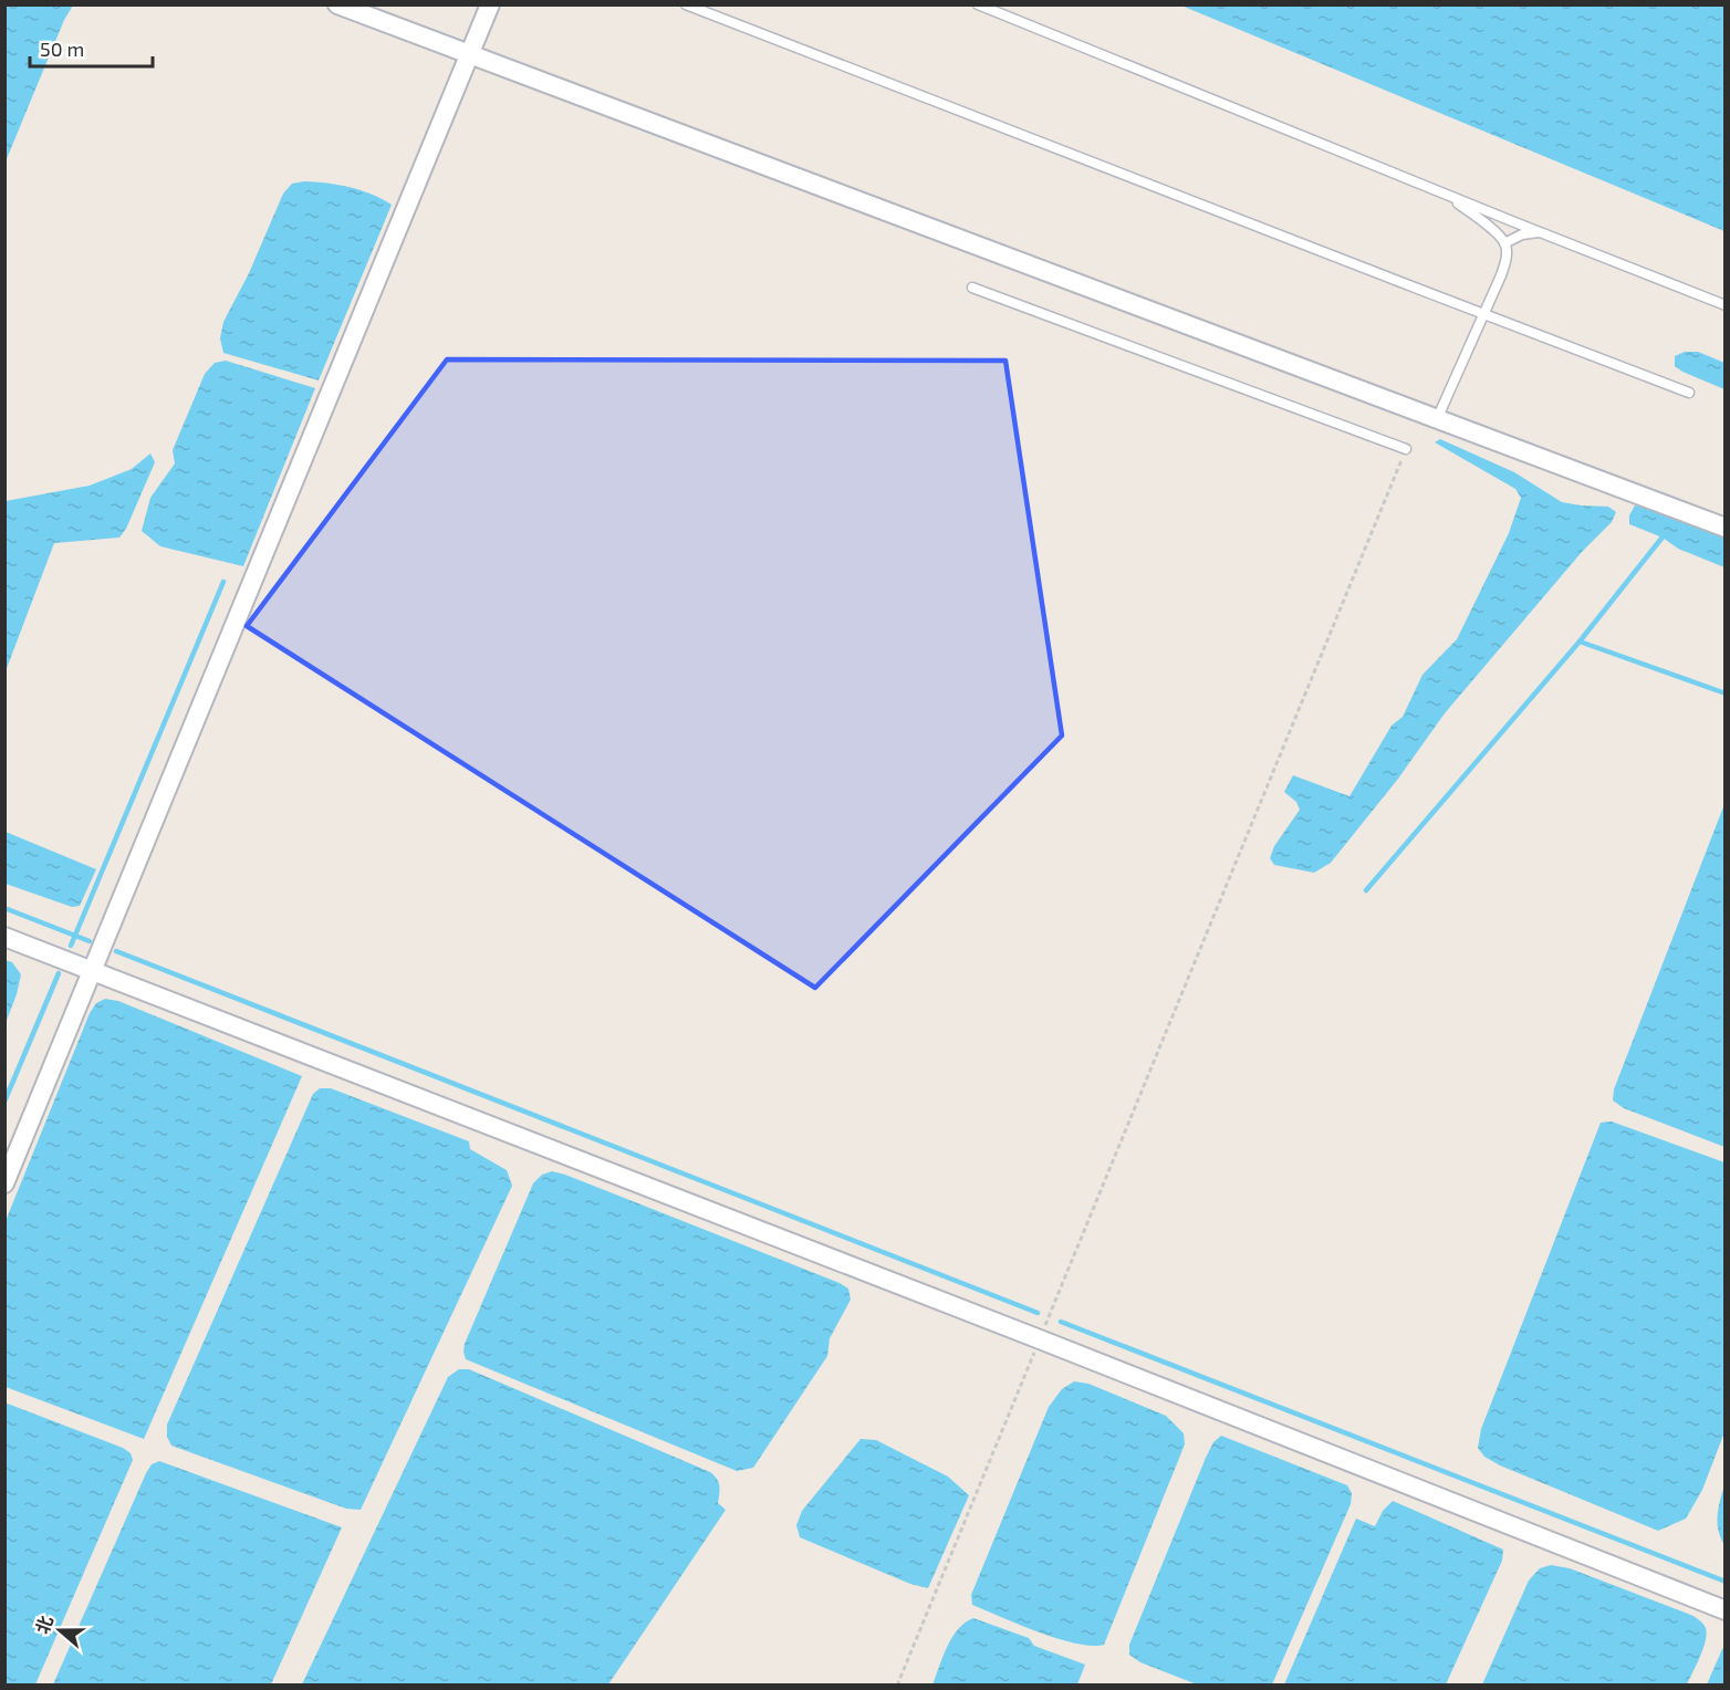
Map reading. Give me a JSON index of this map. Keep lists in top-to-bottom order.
{
  "scale_bar": "50 m",
  "north": "left"
}
